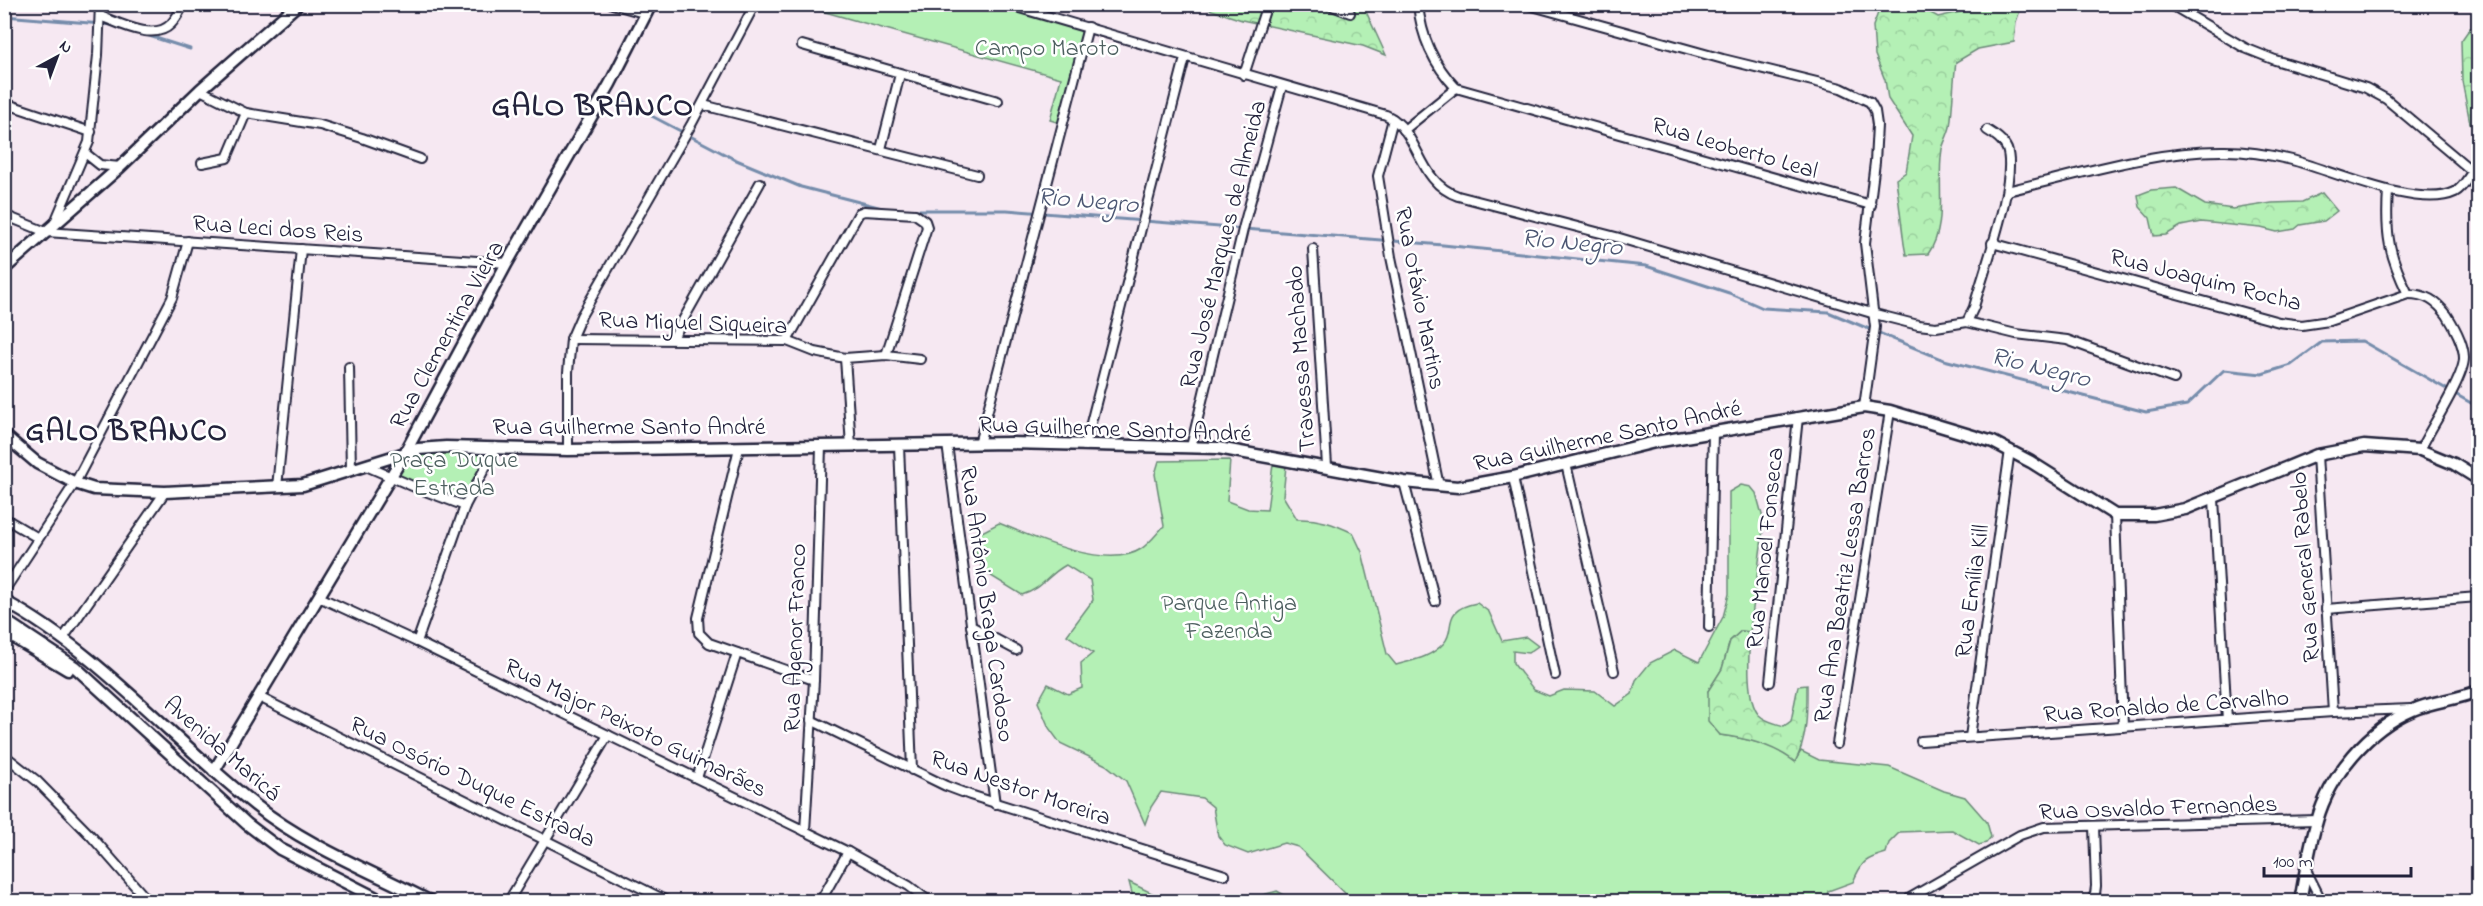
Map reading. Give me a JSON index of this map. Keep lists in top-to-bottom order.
{
  "streets": {
    "street": [
      "Rua Leoberto Leal",
      "Rua Leci dos Reis",
      "Rua José Marques de Almeida",
      "Rua Joaquim Rocha",
      "Rua Otávio Martins",
      "Rua Miguel Siqueira",
      "Rua Clementina Vieira",
      "Travessa Machado",
      "Rua Guilherme Santo André",
      "Rua Manoel Fonseca",
      "Rua General Rabelo",
      "Rua Ana Beatriz Lessa Barros",
      "Rua Emília Kill",
      "Rua Antônio Braga Cardoso",
      "Rua Agenor Franco",
      "Rua Ronaldo de Carvalho",
      "Rua Major Peixoto Guimarães",
      "Avenida Maricá",
      "Rua Osório Duque Estrada",
      "Rua Nestor Moreira",
      "Rua Osvaldo Fernandes"
    ]
  },
  "crossings": [
    ["Rua Leci dos Reis", "Rua Clementina Vieira"],
    ["Rua José Marques de Almeida", "Rua Guilherme Santo André"],
    ["Rua Otávio Martins", "Rua Guilherme Santo André"],
    ["Rua Clementina Vieira", "Rua Guilherme Santo André"],
    ["Rua Clementina Vieira", "Rua Major Peixoto Guimarães"],
    ["Rua Clementina Vieira", "Avenida Maricá"],
    ["Rua Clementina Vieira", "Rua Osório Duque Estrada"],
    ["Travessa Machado", "Rua Guilherme Santo André"],
    ["Rua Guilherme Santo André", "Rua Manoel Fonseca"],
    ["Rua Guilherme Santo André", "Rua Ana Beatriz Lessa Barros"],
    ["Rua Guilherme Santo André", "Rua Emília Kill"],
    ["Rua Guilherme Santo André", "Rua Antônio Braga Cardoso"],
    ["Rua Guilherme Santo André", "Rua Agenor Franco"],
    ["Rua General Rabelo", "Rua Ronaldo de Carvalho"],
    ["Rua Emília Kill", "Rua Ronaldo de Carvalho"],
    ["Rua Antônio Braga Cardoso", "Rua Nestor Moreira"],
    ["Rua Agenor Franco", "Rua Major Peixoto Guimarães"],
    ["Rua Agenor Franco", "Rua Nestor Moreira"]
  ],
  "districts": ["GALO BRANCO", "GALO BRANCO"],
  "water": ["Rio Negro"],
  "parks": ["Campo Maroto", "Praça Duque Estrada", "Parque Antiga Fazenda"],
  "scale_bar": "100 m",
  "north": "top right"
}
